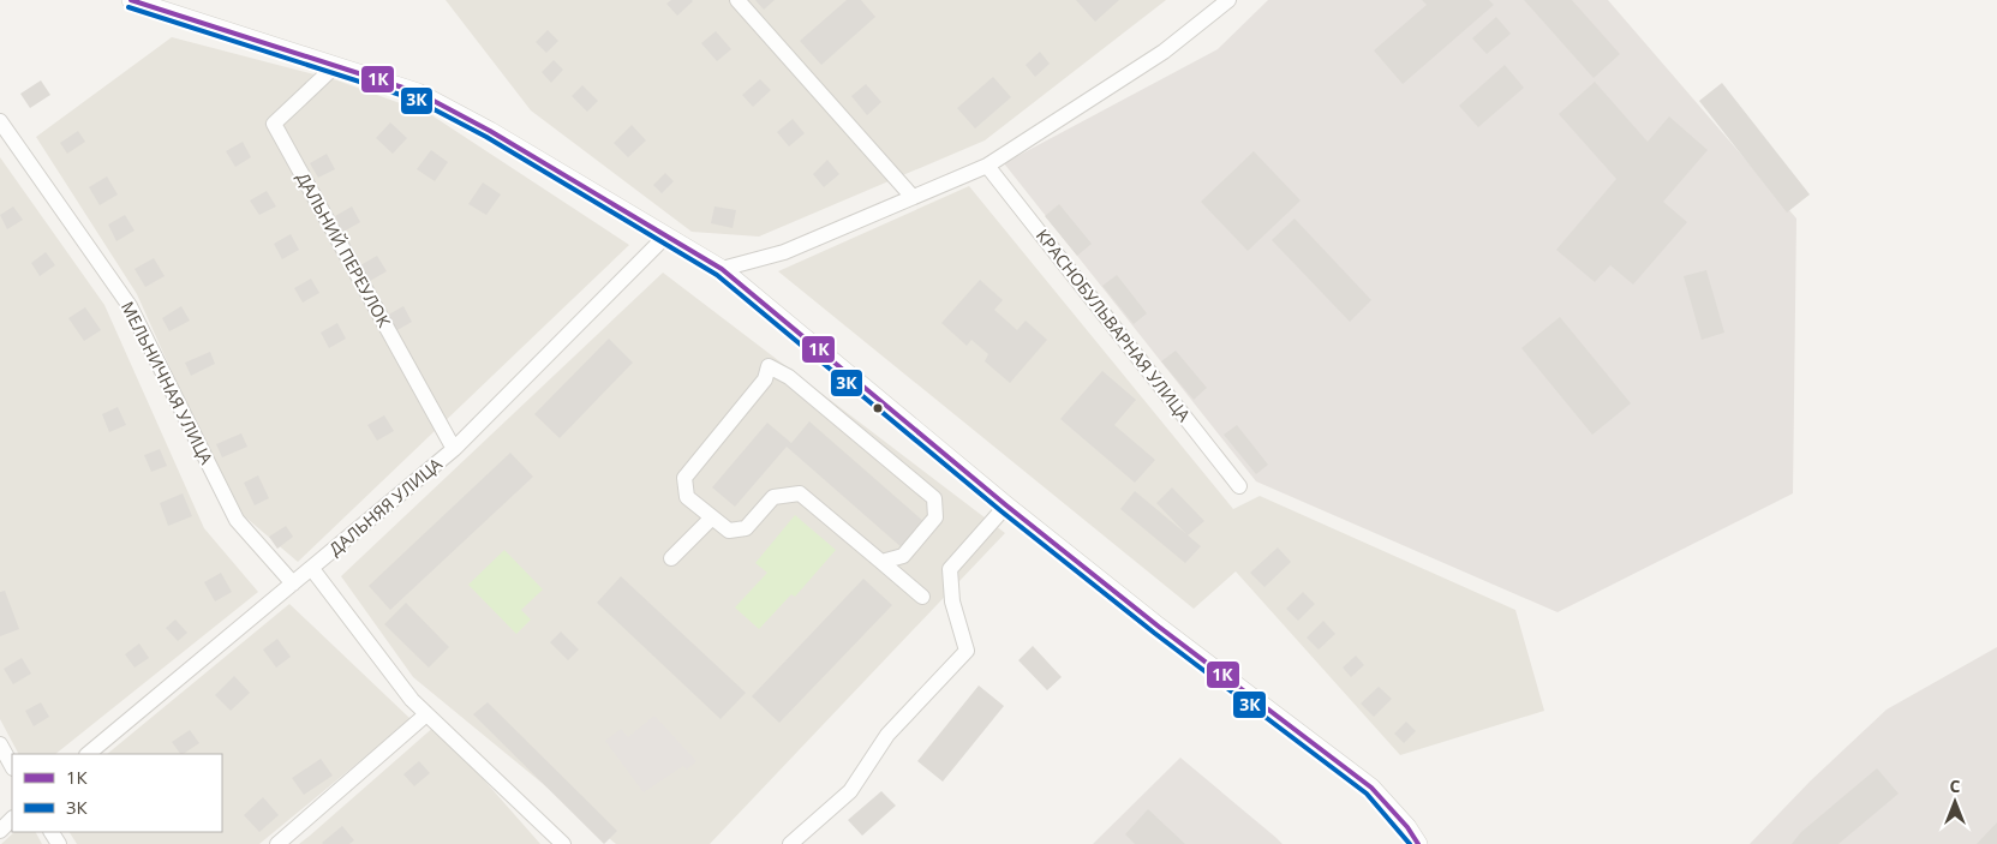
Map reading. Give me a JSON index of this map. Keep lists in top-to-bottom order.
{
  "streets": {
    "street": [
      "ДАЛЬНИЙ ПЕРЕУЛОК",
      "КРАСНОБУЛЬВАРНАЯ УЛИЦА",
      "МЕЛЬНИЧНАЯ УЛИЦА",
      "ДАЛЬНЯЯ УЛИЦА"
    ]
  },
  "crossings": [
    ["ДАЛЬНИЙ ПЕРЕУЛОК", "ДАЛЬНЯЯ УЛИЦА"],
    ["МЕЛЬНИЧНАЯ УЛИЦА", "ДАЛЬНЯЯ УЛИЦА"]
  ],
  "lines": ["transit line 1К", "transit line 3К"],
  "legend": ["1К", "3К"],
  "north": "top"
}
